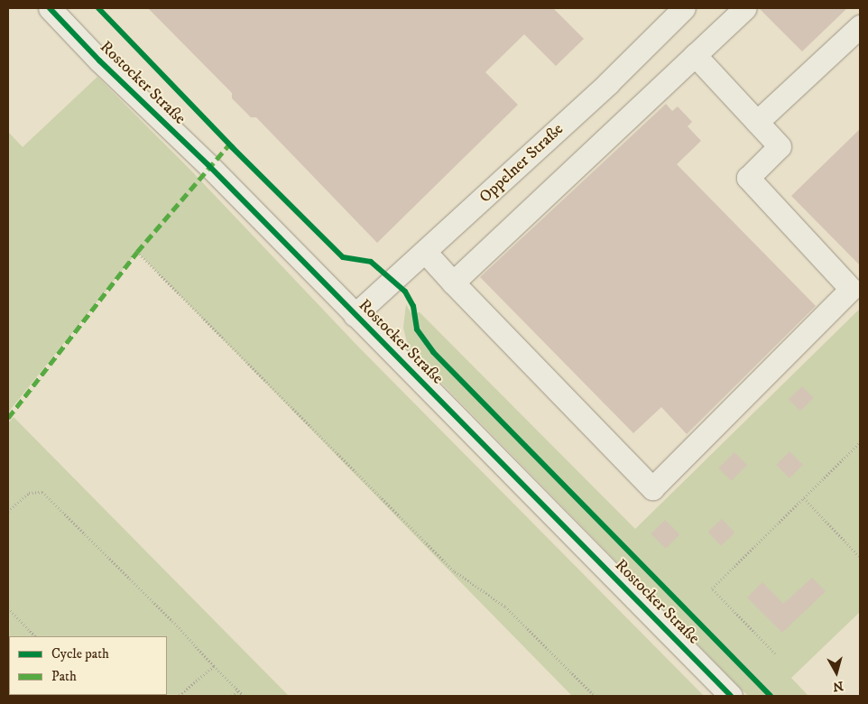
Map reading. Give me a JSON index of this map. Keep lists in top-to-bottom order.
{
  "streets": {
    "street": ["Rostocker Straße", "Oppelner Straße"]
  },
  "crossings": [
    ["Rostocker Straße", "Oppelner Straße"]
  ],
  "legend": ["Cycle path", "Path"],
  "north": "bottom"
}
